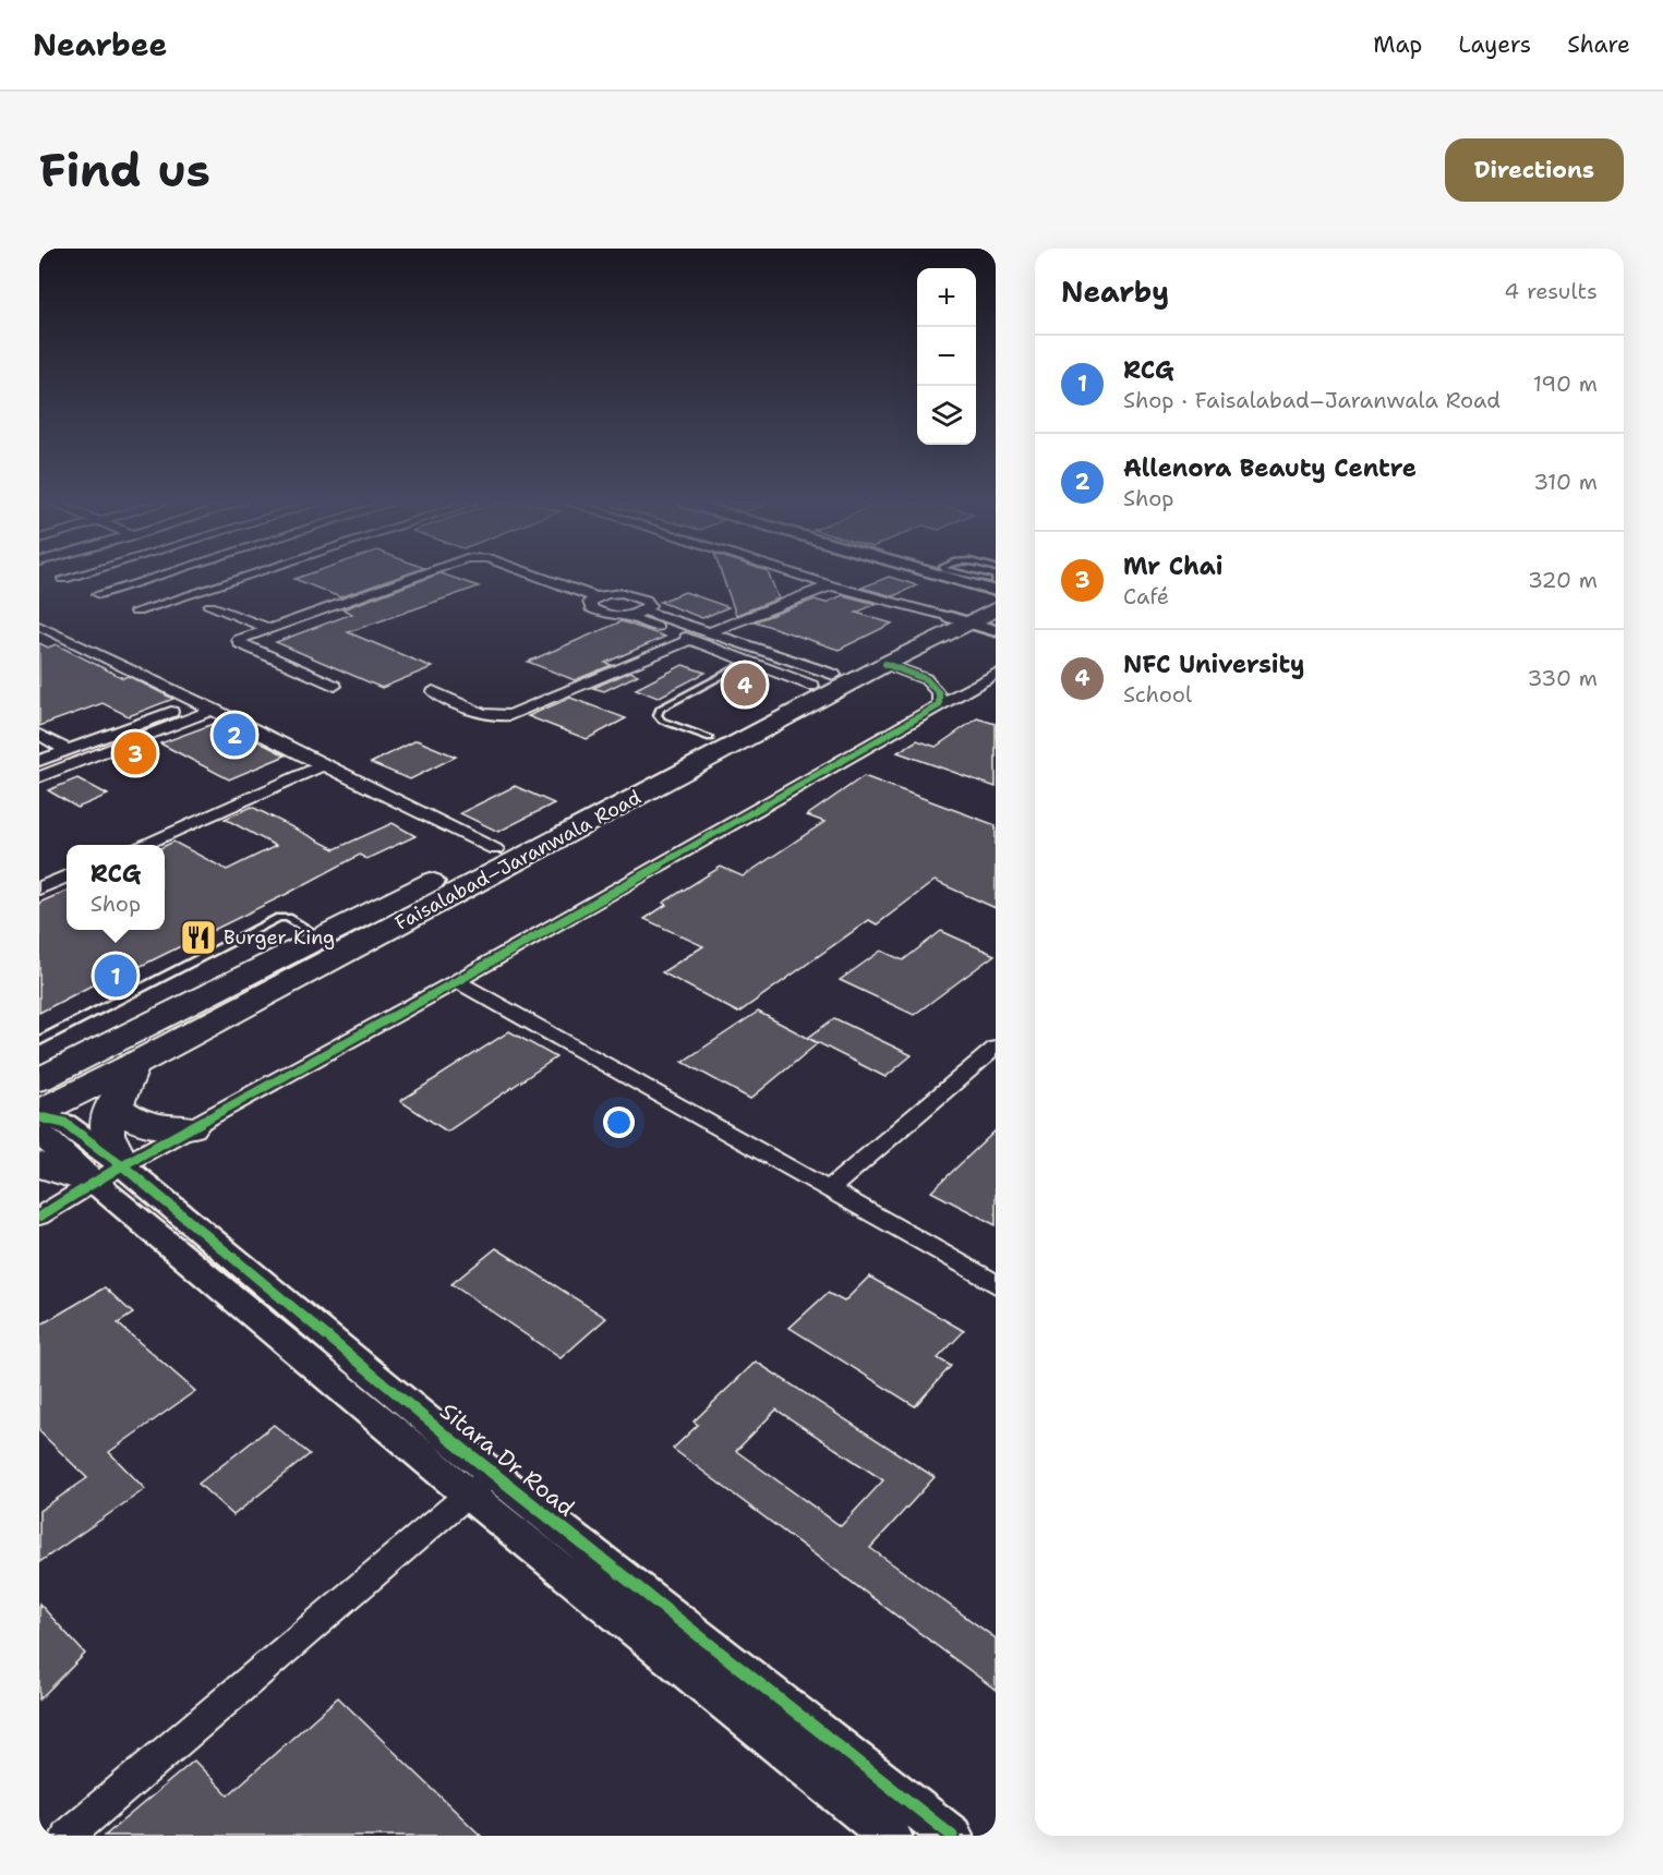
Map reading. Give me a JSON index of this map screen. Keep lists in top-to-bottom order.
{
  "streets": {
    "main road": ["Faisalabad–Jaranwala Road"],
    "street": ["Sitara Dr Road"]
  },
  "places": {
    "restaurant": ["Burger King"]
  },
  "page": {
    "header": "Nearbee",
    "nav": ["Map", "Layers", "Share"],
    "buttons": "Directions",
    "title": "Find us",
    "heading": ["Nearby", "4 results"],
    "map_buttons": ["+", "−"],
    "list": [
      {
        "mark": "1",
        "name": "RCG",
        "note": "Shop · Faisalabad–Jaranwala Road",
        "value": "190 m"
      },
      {
        "mark": "2",
        "name": "Allenora Beauty Centre",
        "note": "Shop",
        "value": "310 m"
      },
      {
        "mark": "3",
        "name": "Mr Chai",
        "note": "Café",
        "value": "320 m"
      },
      {
        "mark": "4",
        "name": "NFC University",
        "note": "School",
        "value": "330 m"
      }
    ],
    "pins": [
      "4",
      "2",
      "3",
      "1"
    ],
    "popup": ["RCG", "Shop"]
  }
}
